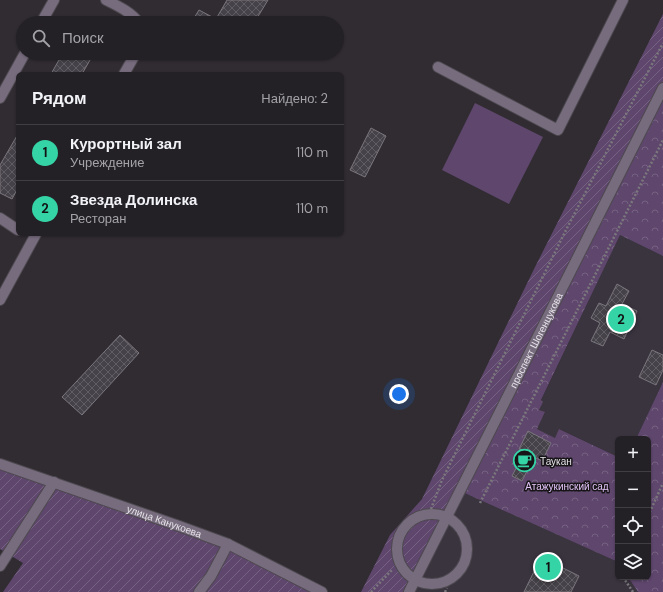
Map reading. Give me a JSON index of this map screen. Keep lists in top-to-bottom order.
{
  "streets": {
    "street": ["проспект Шогенцукова", "улица Канукоева"]
  },
  "parks": ["Атажукинский сад"],
  "places": {
    "cafe": ["Таукан"]
  },
  "page": {
    "search": "Поиск",
    "heading": ["Рядом", "Найдено: 2"],
    "list": [
      {
        "mark": "1",
        "name": "Курортный зал",
        "note": "Учреждение",
        "value": "110 m"
      },
      {
        "mark": "2",
        "name": "Звезда Долинска",
        "note": "Ресторан",
        "value": "110 m"
      }
    ],
    "pins": ["2", "1"],
    "map_buttons": ["+", "−"]
  }
}
